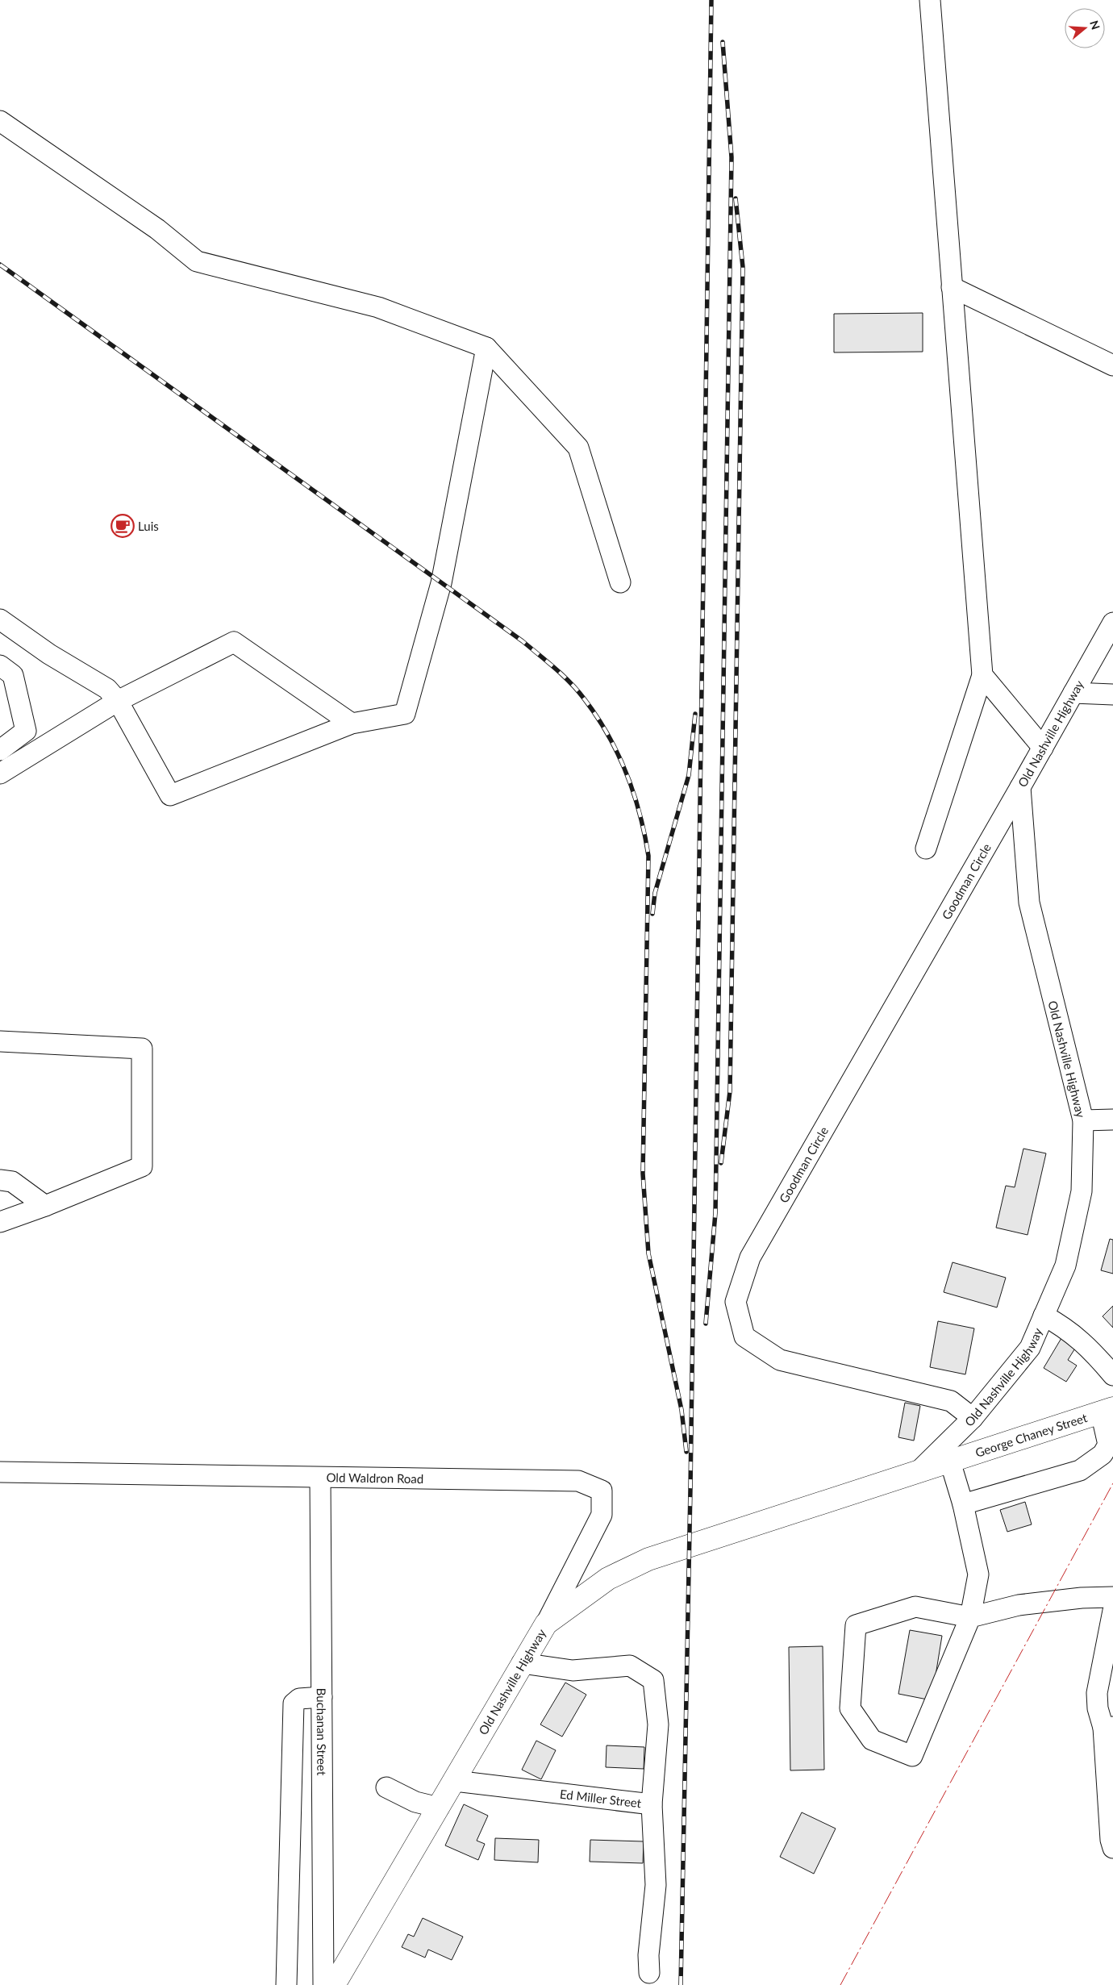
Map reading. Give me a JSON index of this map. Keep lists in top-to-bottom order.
{
  "streets": {
    "main road": ["Old Nashville Highway", "George Chaney Street"],
    "street": [
      "Goodman Circle",
      "Old Waldron Road",
      "Buchanan Street",
      "Ed Miller Street"
    ]
  },
  "crossings": [
    ["Old Nashville Highway", "Goodman Circle"],
    ["Old Nashville Highway", "George Chaney Street"],
    ["Old Nashville Highway", "Old Waldron Road"],
    ["Old Nashville Highway", "Ed Miller Street"],
    ["Old Waldron Road", "Buchanan Street"]
  ],
  "places": {
    "cafe": ["Luis"]
  },
  "north": "right"
}
